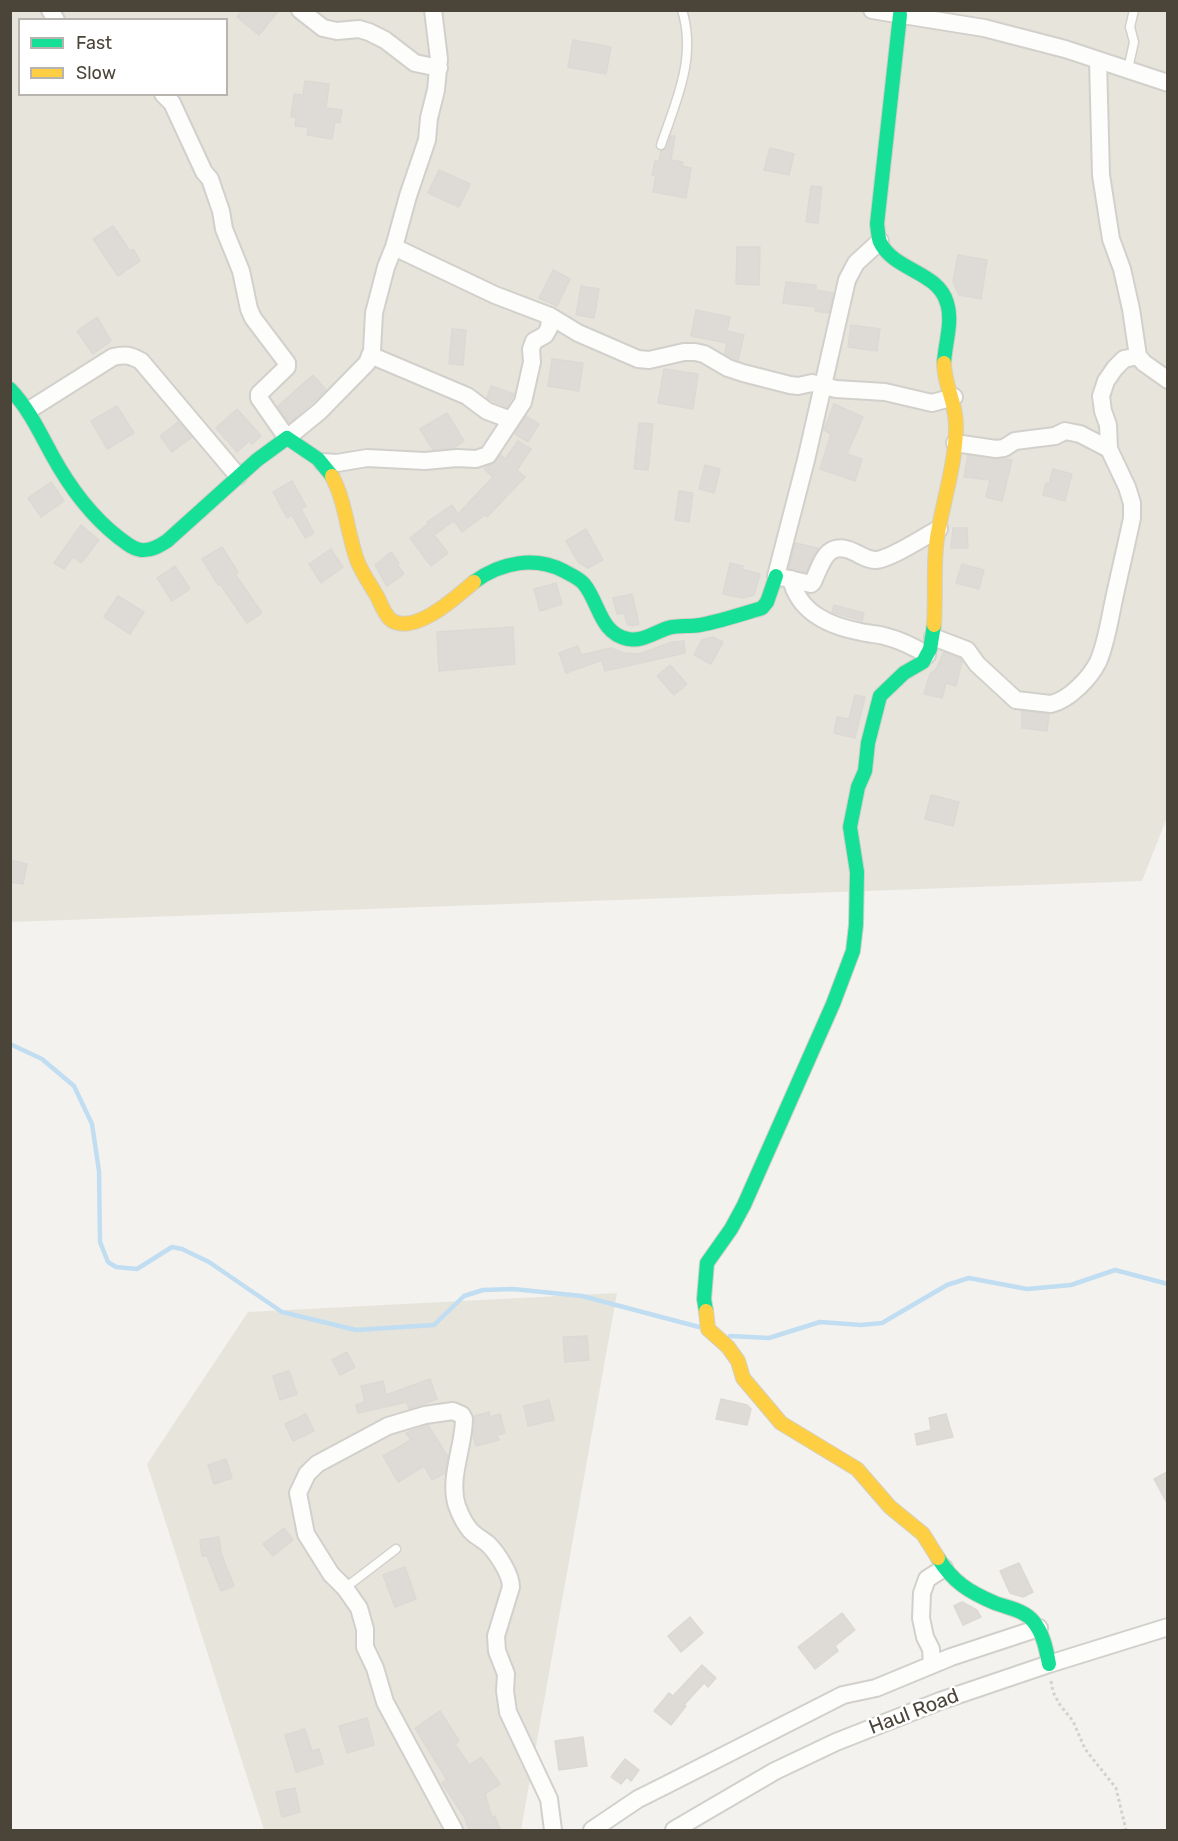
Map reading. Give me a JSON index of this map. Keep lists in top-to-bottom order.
{
  "streets": {
    "street": ["Haul Road"]
  },
  "legend": ["Fast", "Slow"]
}
